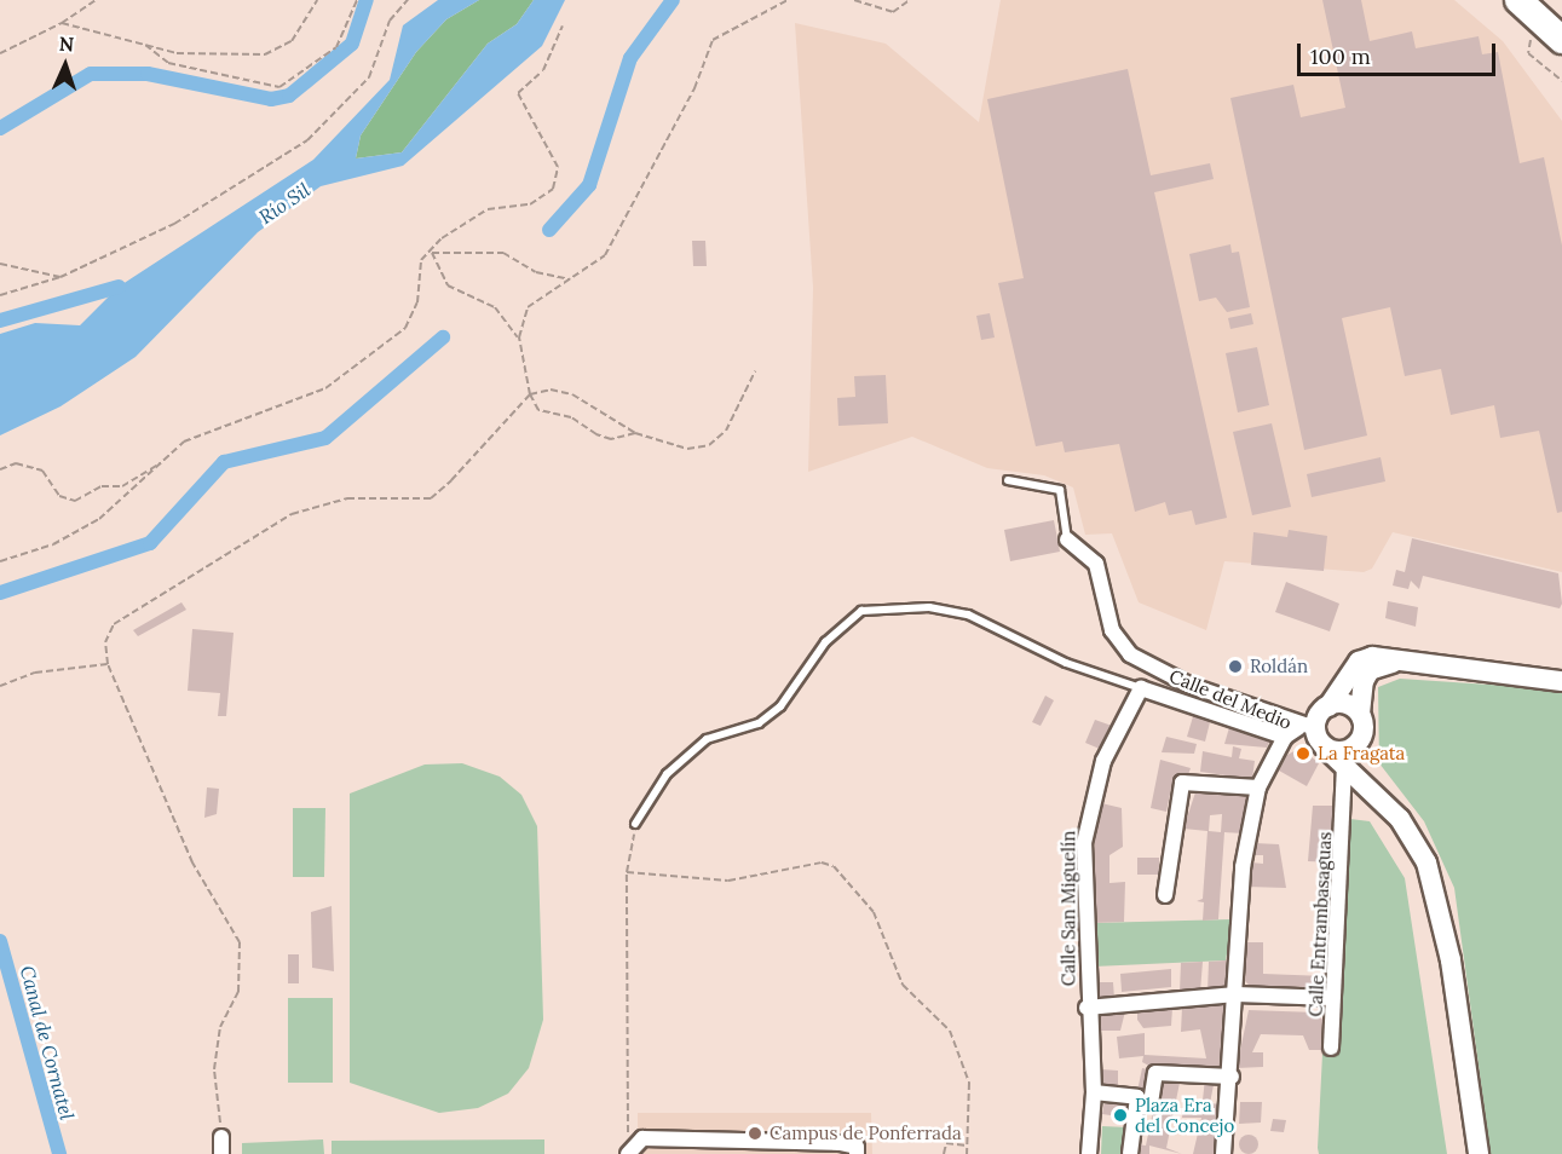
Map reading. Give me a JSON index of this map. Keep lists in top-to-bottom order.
{
  "streets": {
    "street": ["Calle del Medio", "Calle San Miguelín", "Calle Entrambasaguas"]
  },
  "crossings": [
    ["Calle del Medio", "Calle Entrambasaguas"]
  ],
  "water": ["Río Sil", "Canal de Cornatel"],
  "places": [
    "Roldán",
    "La Fragata",
    "Plaza Era del Concejo",
    "Campus de Ponferrada"
  ],
  "scale_bar": "100 m",
  "north": "top"
}
